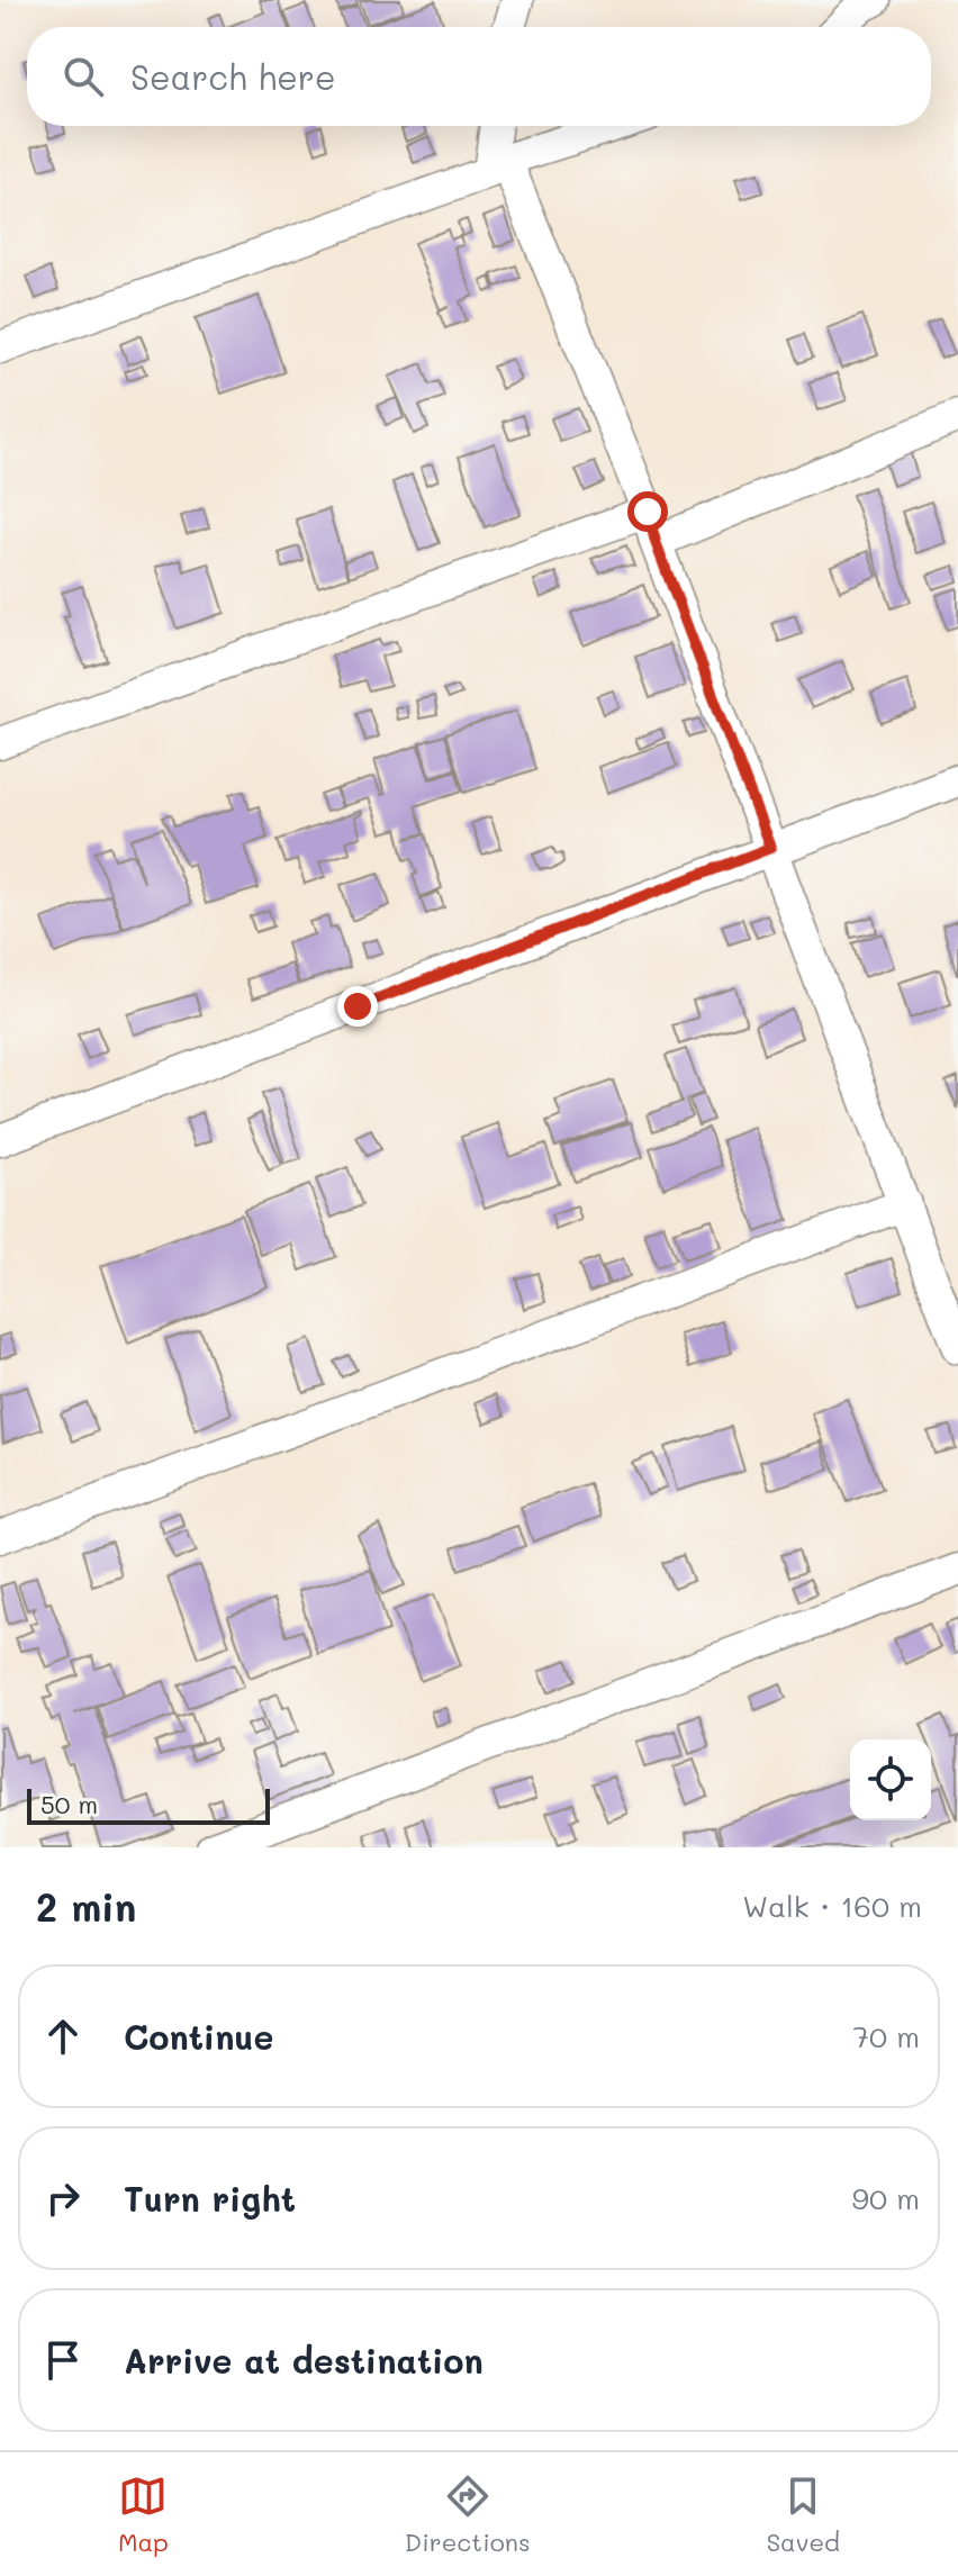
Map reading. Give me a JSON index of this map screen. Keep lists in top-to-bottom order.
{
  "scale_bar": "50 m",
  "page": {
    "search": "Search here",
    "scale": "50 m",
    "heading": ["2 min", "Walk · 160 m"],
    "list": [
      ["Continue", "70 m"],
      ["Turn right", "90 m"],
      "Arrive at destination"
    ],
    "nav": ["Map", "Directions", "Saved"]
  }
}
